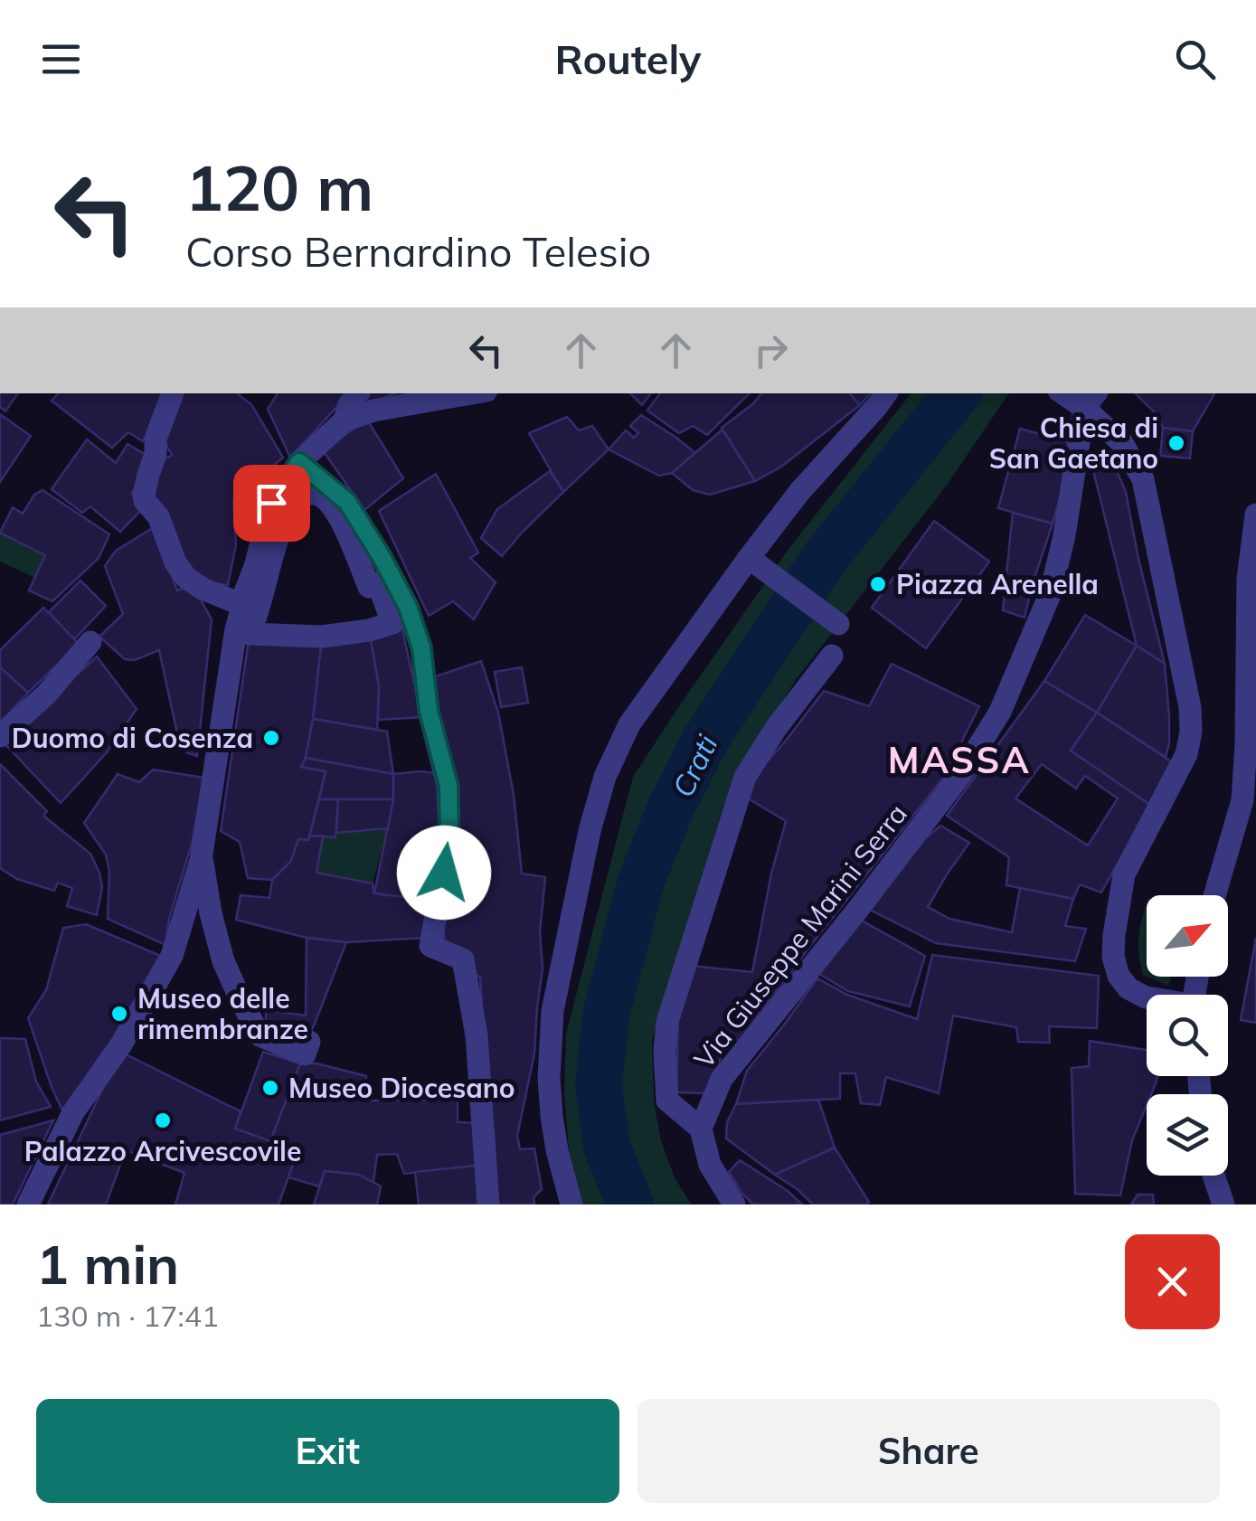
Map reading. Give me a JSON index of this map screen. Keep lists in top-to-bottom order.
{
  "streets": {
    "street": ["Via Giuseppe Marini Serra"]
  },
  "districts": ["MASSA"],
  "water": ["Crati"],
  "places": [
    "Chiesa di San Gaetano",
    "Piazza Arenella",
    "Duomo di Cosenza",
    "Museo delle rimembranze",
    "Museo Diocesano",
    "Palazzo Arcivescovile"
  ],
  "north": "top right",
  "page": {
    "header": "Routely",
    "turn": ["120 m", "Corso Bernardino Telesio"],
    "heading": ["1 min", "130 m · 17:41"],
    "buttons": ["Exit", "Share"]
  }
}
